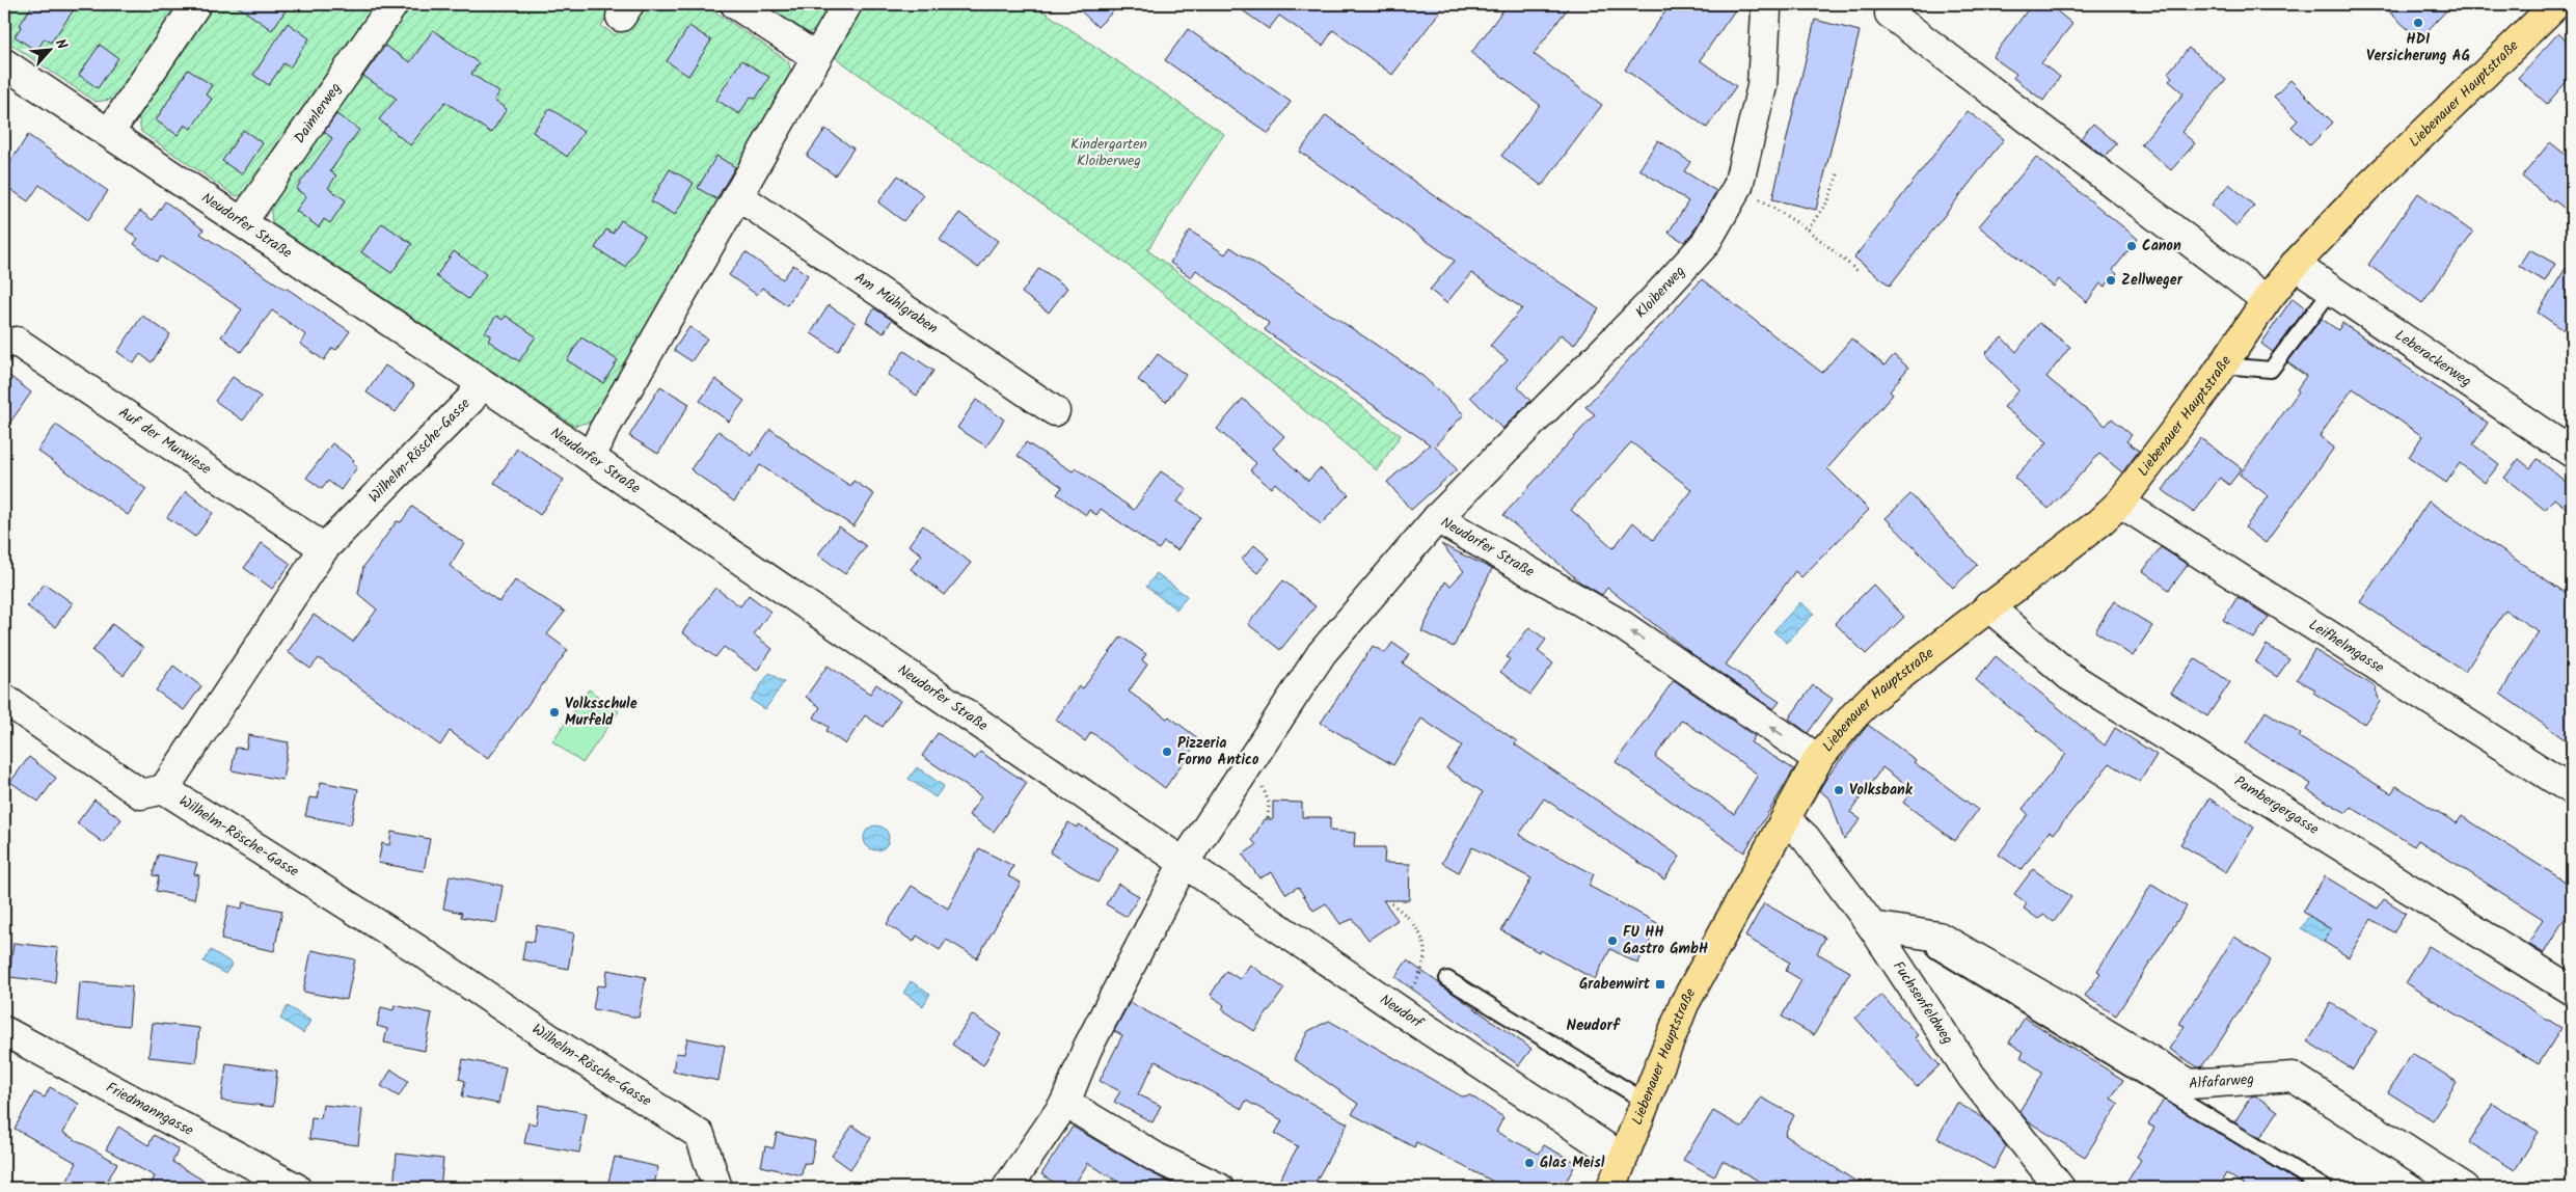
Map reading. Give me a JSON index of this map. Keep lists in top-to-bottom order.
{
  "streets": {
    "main road": ["Liebenauer Hauptstraße"],
    "street": [
      "Daimlerweg",
      "Neudorfer Straße",
      "Kloiberweg",
      "Am Mühlgraben",
      "Leberackerweg",
      "Auf der Murwiese",
      "Wilhelm-Rösche-Gasse",
      "Leifhelmgasse",
      "Pambergergasse",
      "Fuchsenfeldweg",
      "Neudorf",
      "Alfafarweg",
      "Friedmanngasse"
    ]
  },
  "crossings": [
    ["Liebenauer Hauptstraße", "Neudorfer Straße"],
    ["Liebenauer Hauptstraße", "Leberackerweg"],
    ["Liebenauer Hauptstraße", "Leifhelmgasse"],
    ["Liebenauer Hauptstraße", "Pambergergasse"],
    ["Liebenauer Hauptstraße", "Fuchsenfeldweg"],
    ["Liebenauer Hauptstraße", "Neudorf"],
    ["Daimlerweg", "Neudorfer Straße"],
    ["Neudorfer Straße", "Kloiberweg"],
    ["Neudorfer Straße", "Wilhelm-Rösche-Gasse"],
    ["Neudorfer Straße", "Neudorf"],
    ["Auf der Murwiese", "Wilhelm-Rösche-Gasse"],
    ["Fuchsenfeldweg", "Alfafarweg"]
  ],
  "districts": ["Neudorf"],
  "parks": ["Kindergarten Kloiberweg"],
  "places": {
    "other": [
      "HDI Versicherung AG",
      "Canon",
      "Zellweger",
      "Volksschule Murfeld",
      "Pizzeria Forno Antico",
      "Volksbank",
      "FU HH Gastro GmbH",
      "Glas Meisl"
    ],
    "transit": ["Grabenwirt"]
  },
  "north": "top right"
}
